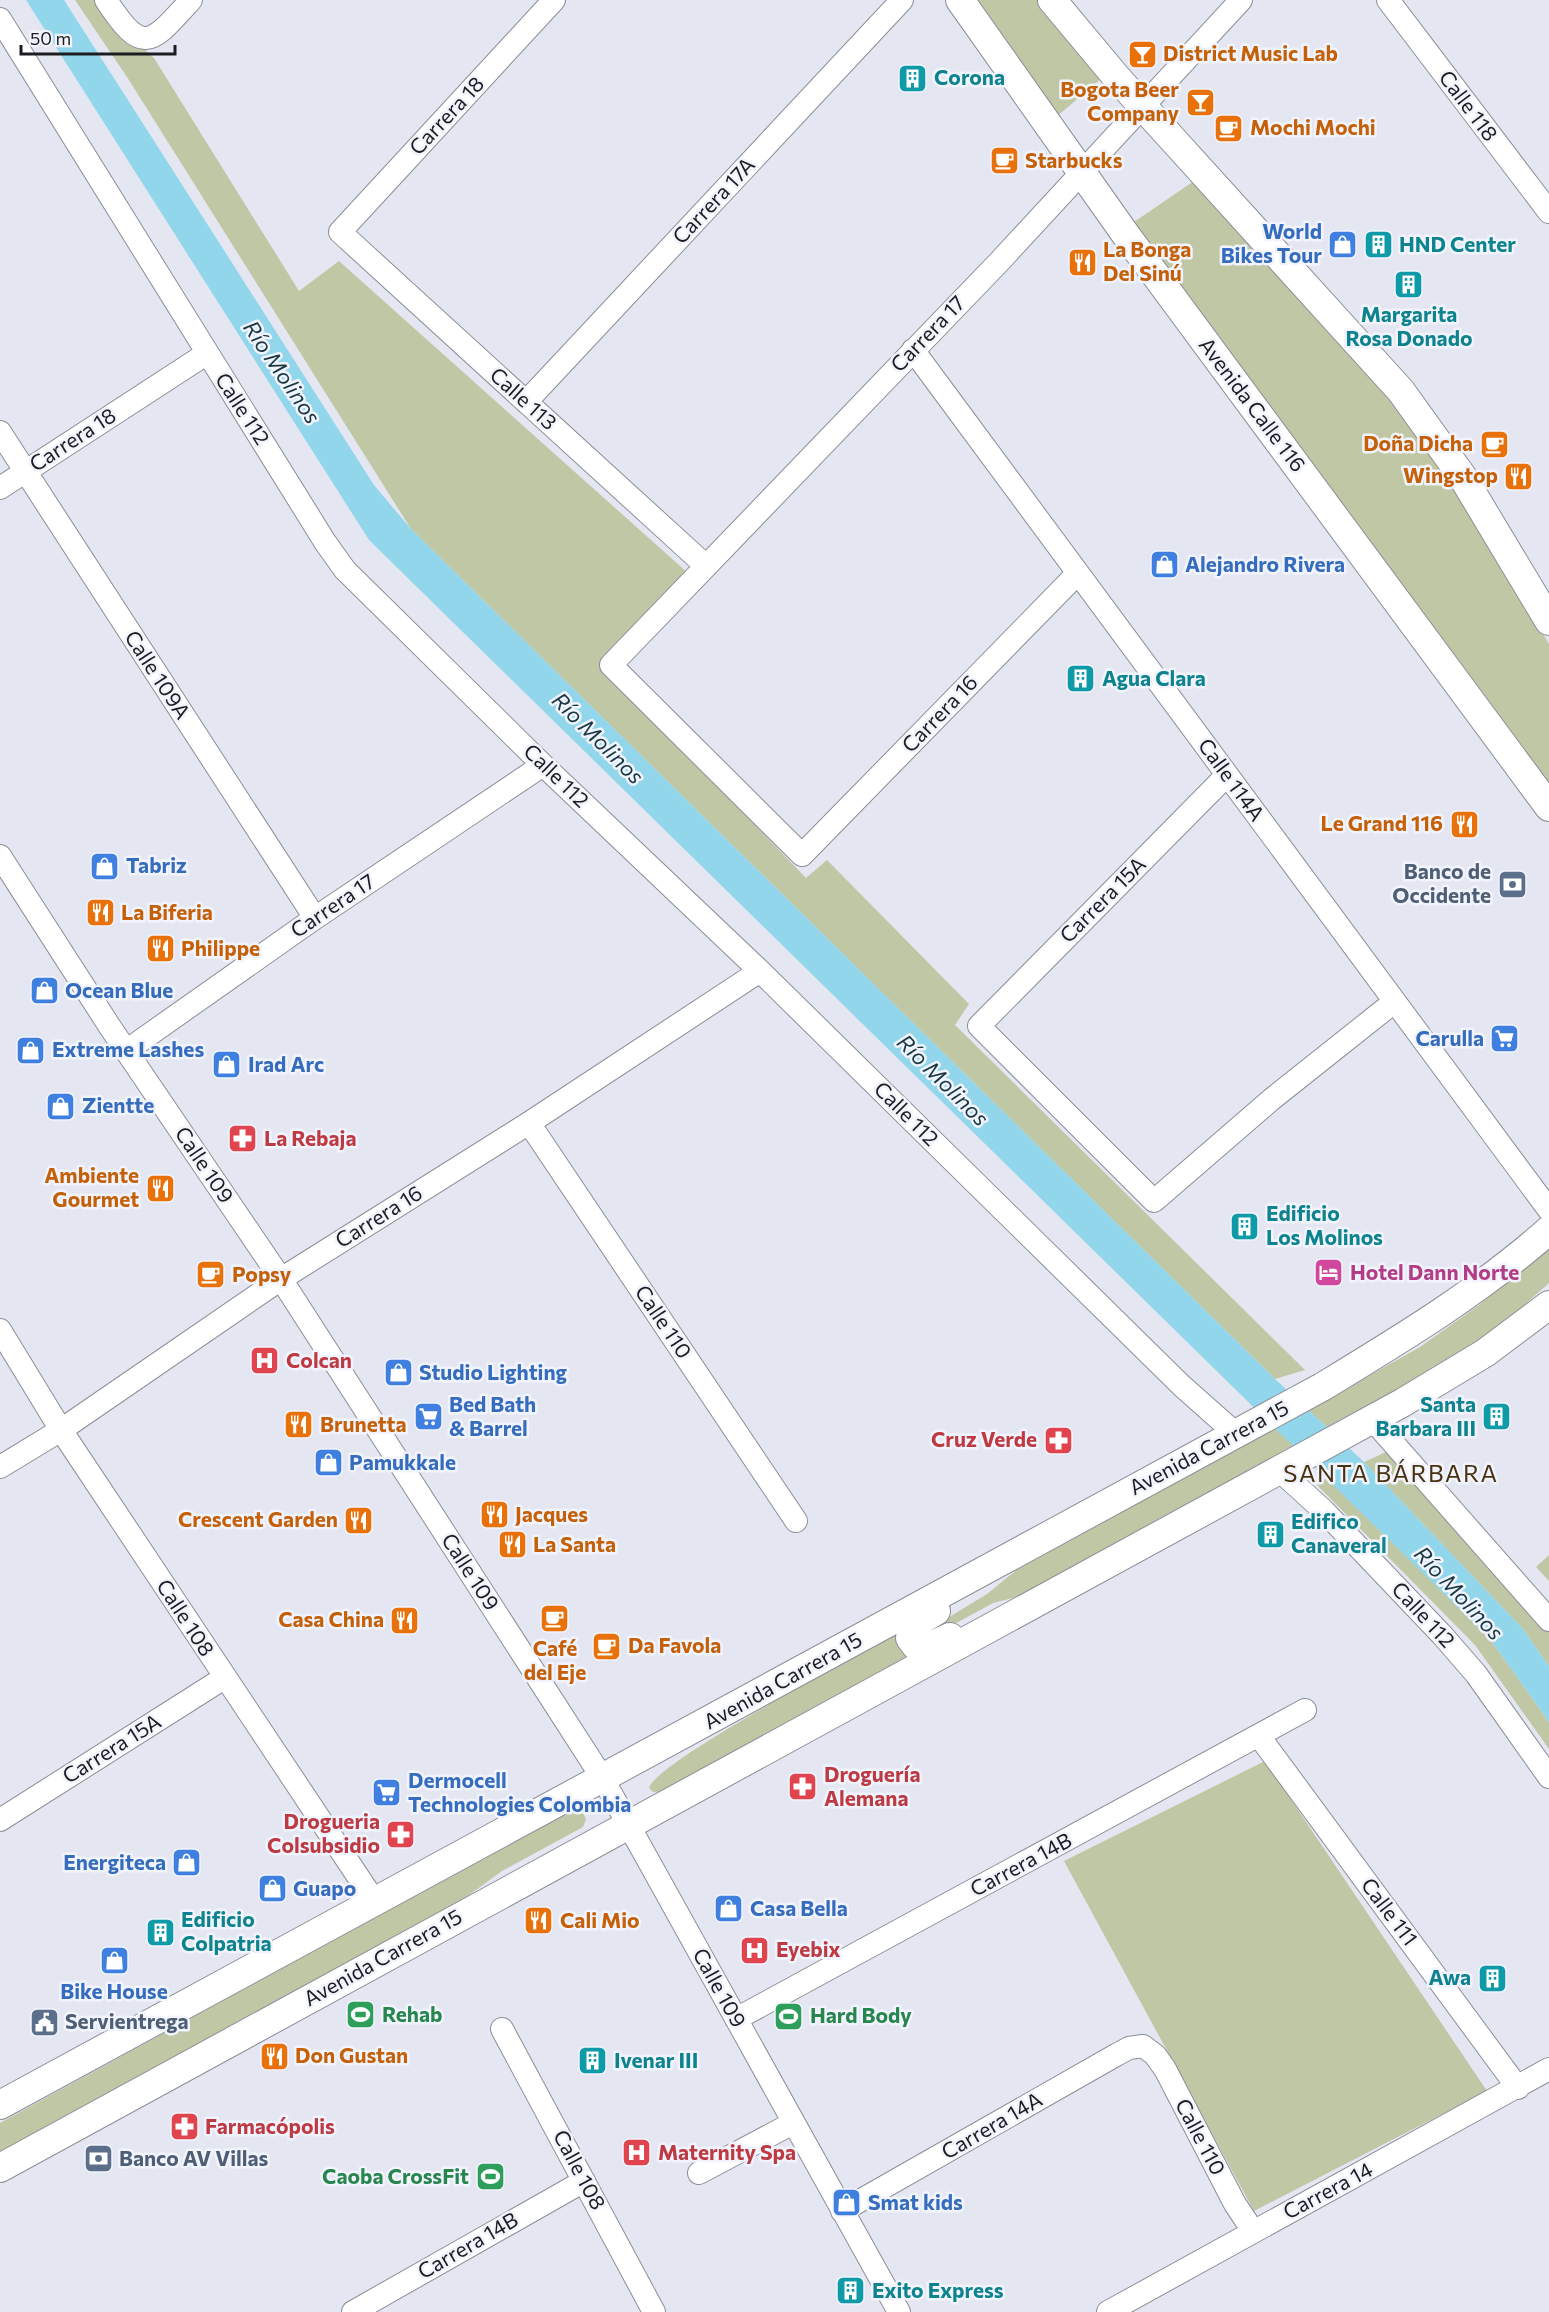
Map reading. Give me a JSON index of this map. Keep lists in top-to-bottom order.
{
  "streets": {
    "main road": ["Avenida Calle 116", "Avenida Carrera 15"],
    "street": [
      "Calle 118",
      "Carrera 18",
      "Carrera 17A",
      "Carrera 17",
      "Calle 113",
      "Calle 112",
      "Calle 109A",
      "Carrera 16",
      "Calle 114A",
      "Carrera 15A",
      "Calle 109",
      "Calle 110",
      "Calle 108",
      "Carrera 14B",
      "Calle 111",
      "Carrera 14A",
      "Carrera 14"
    ]
  },
  "crossings": [
    ["Carrera 18", "Calle 113"],
    ["Carrera 18", "Calle 112"],
    ["Carrera 18", "Calle 109A"],
    ["Carrera 17A", "Calle 113"],
    ["Carrera 17", "Calle 113"],
    ["Carrera 17", "Avenida Calle 116"],
    ["Carrera 17", "Calle 112"],
    ["Carrera 17", "Calle 109A"],
    ["Carrera 17", "Carrera 16"],
    ["Carrera 17", "Calle 114A"],
    ["Carrera 17", "Calle 109"],
    ["Calle 112", "Carrera 16"],
    ["Calle 112", "Avenida Carrera 15"],
    ["Carrera 16", "Calle 114A"],
    ["Carrera 16", "Calle 109"],
    ["Carrera 16", "Calle 110"],
    ["Carrera 16", "Calle 108"],
    ["Calle 114A", "Carrera 15A"],
    ["Carrera 15A", "Calle 108"],
    ["Calle 109", "Avenida Carrera 15"],
    ["Calle 109", "Carrera 14B"],
    ["Calle 109", "Carrera 14A"],
    ["Calle 110", "Carrera 14A"],
    ["Calle 110", "Carrera 14"],
    ["Avenida Carrera 15", "Calle 108"],
    ["Calle 108", "Carrera 14B"],
    ["Carrera 14B", "Calle 111"],
    ["Calle 111", "Carrera 14"]
  ],
  "districts": ["SANTA BÁRBARA"],
  "water": ["Río Molinos"],
  "places": {
    "bar": ["District Music Lab", "Bogota Beer Company"],
    "building": [
      "Corona",
      "HND Center",
      "Margarita Rosa Donado",
      "Agua Clara",
      "Edificio Los Molinos",
      "Santa Barbara III",
      "Edifico Canaveral",
      "Edificio Colpatria",
      "Awa",
      "Ivenar III",
      "Exito Express"
    ],
    "cafe": [
      "Mochi Mochi",
      "Starbucks",
      "Doña Dicha",
      "Popsy",
      "Café del Eje",
      "Da Favola"
    ],
    "shop": [
      "World Bikes Tour",
      "Alejandro Rivera",
      "Tabriz",
      "Ocean Blue",
      "Extreme Lashes",
      "Irad Arc",
      "Zientte",
      "Studio Lighting",
      "Pamukkale",
      "Energiteca",
      "Guapo",
      "Casa Bella",
      "Bike House",
      "Smat kids"
    ],
    "restaurant": [
      "La Bonga Del Sinú",
      "Wingstop",
      "Le Grand 116",
      "La Biferia",
      "Philippe",
      "Ambiente Gourmet",
      "Brunetta",
      "Jacques",
      "Crescent Garden",
      "La Santa",
      "Casa China",
      "Cali Mio",
      "Don Gustan"
    ],
    "bank": ["Banco de Occidente", "Banco AV Villas"],
    "supermarket": ["Carulla", "Bed Bath & Barrel", "Dermocell Technologies Colombia"],
    "pharmacy": [
      "La Rebaja",
      "Cruz Verde",
      "Droguería Alemana",
      "Drogueria Colsubsidio",
      "Farmacópolis"
    ],
    "hotel": ["Hotel Dann Norte"],
    "hospital": ["Colcan", "Eyebix", "Maternity Spa"],
    "sports": ["Rehab", "Hard Body", "Caoba CrossFit"],
    "public building": ["Servientrega"]
  },
  "scale_bar": "50 m"
}
